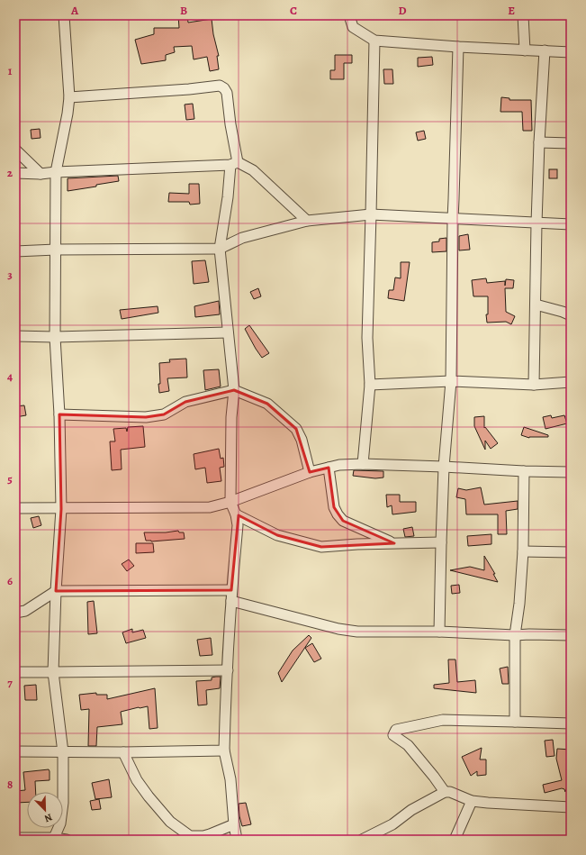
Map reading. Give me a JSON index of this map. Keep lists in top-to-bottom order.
{
  "north": "bottom right",
  "grid": {
    "columns": [
      "A",
      "B",
      "C",
      "D",
      "E"
    ],
    "rows": [
      "1",
      "2",
      "3",
      "4",
      "5",
      "6",
      "7",
      "8"
    ]
  }
}
